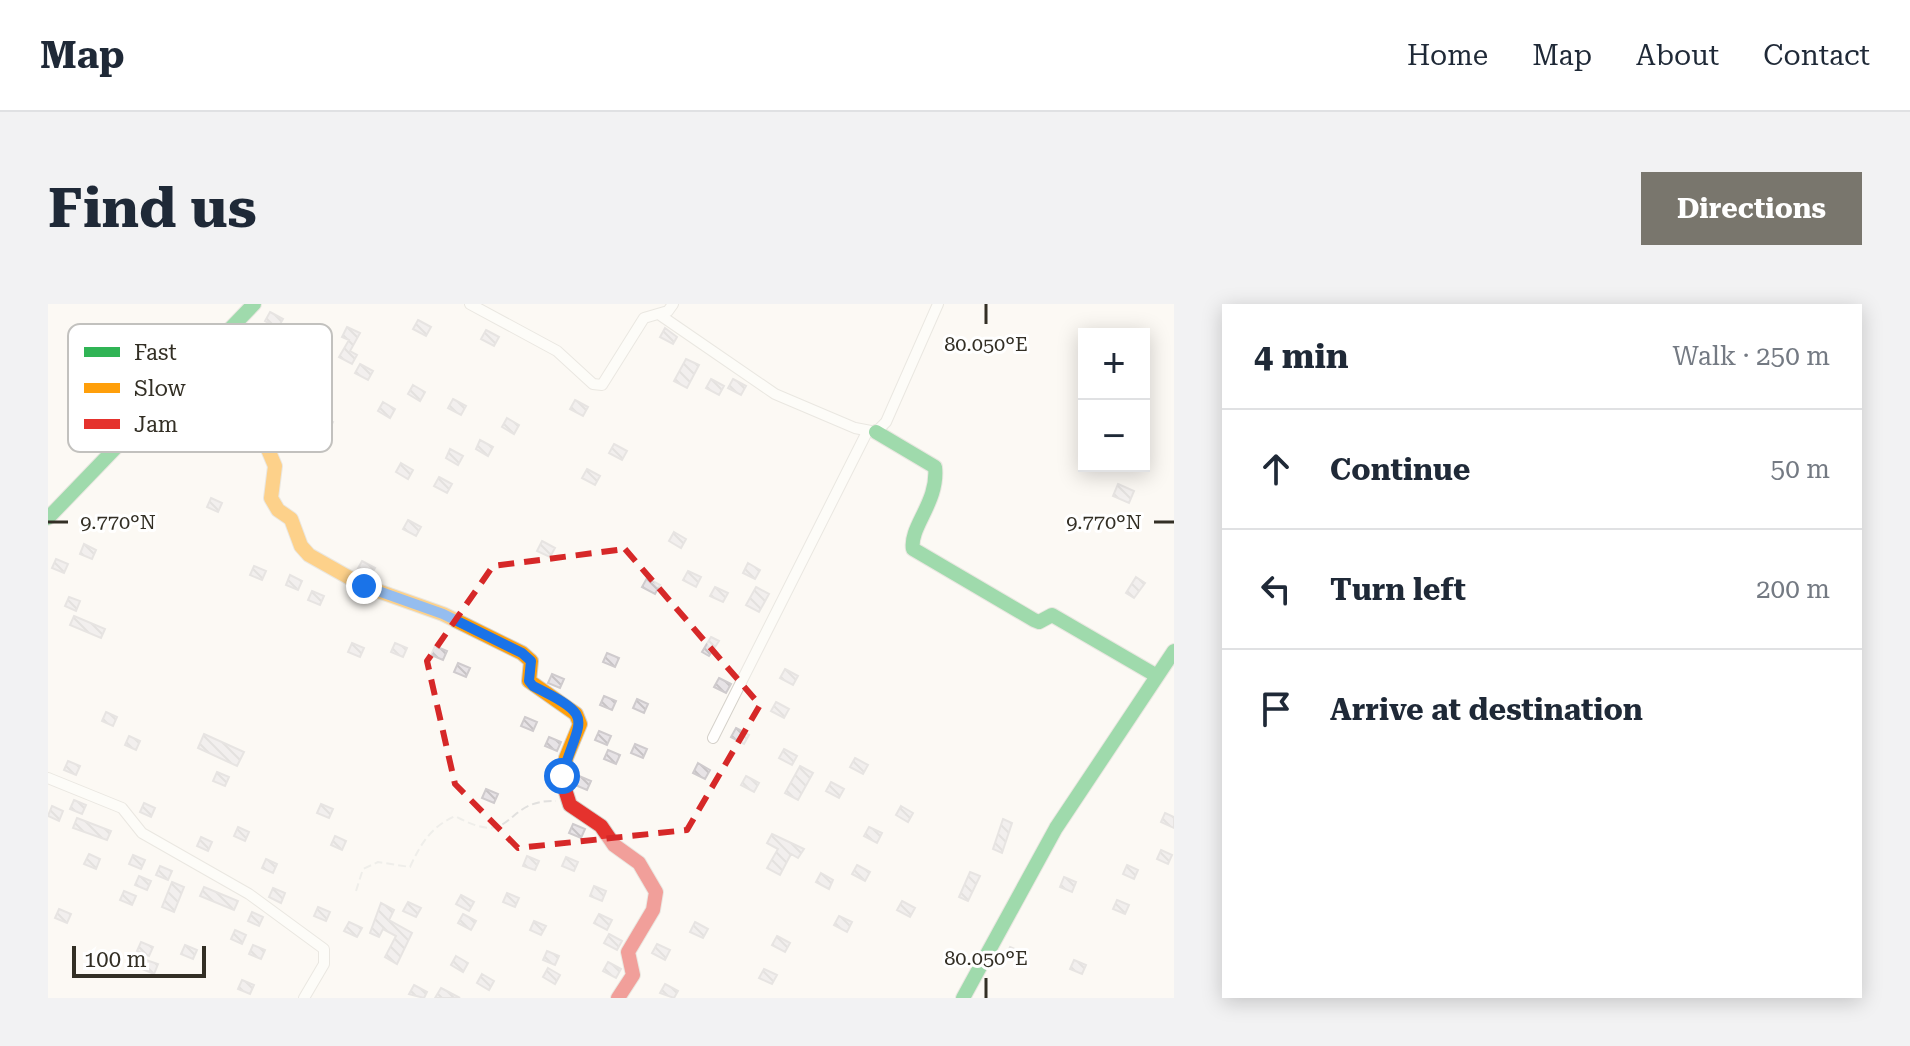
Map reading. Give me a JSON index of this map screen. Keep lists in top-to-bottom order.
{
  "legend": ["Fast", "Slow", "Jam"],
  "scale_bar": "100 m",
  "page": {
    "header": "Map",
    "nav": [
      "Home",
      "Map",
      "About",
      "Contact"
    ],
    "buttons": "Directions",
    "title": "Find us",
    "heading": ["4 min", "Walk · 250 m"],
    "map_buttons": ["+", "−"],
    "list": [
      ["Continue", "50 m"],
      ["Turn left", "200 m"],
      "Arrive at destination"
    ],
    "scale": "100 m"
  },
  "coordinates": ["80.050°E", "9.770°N"]
}
